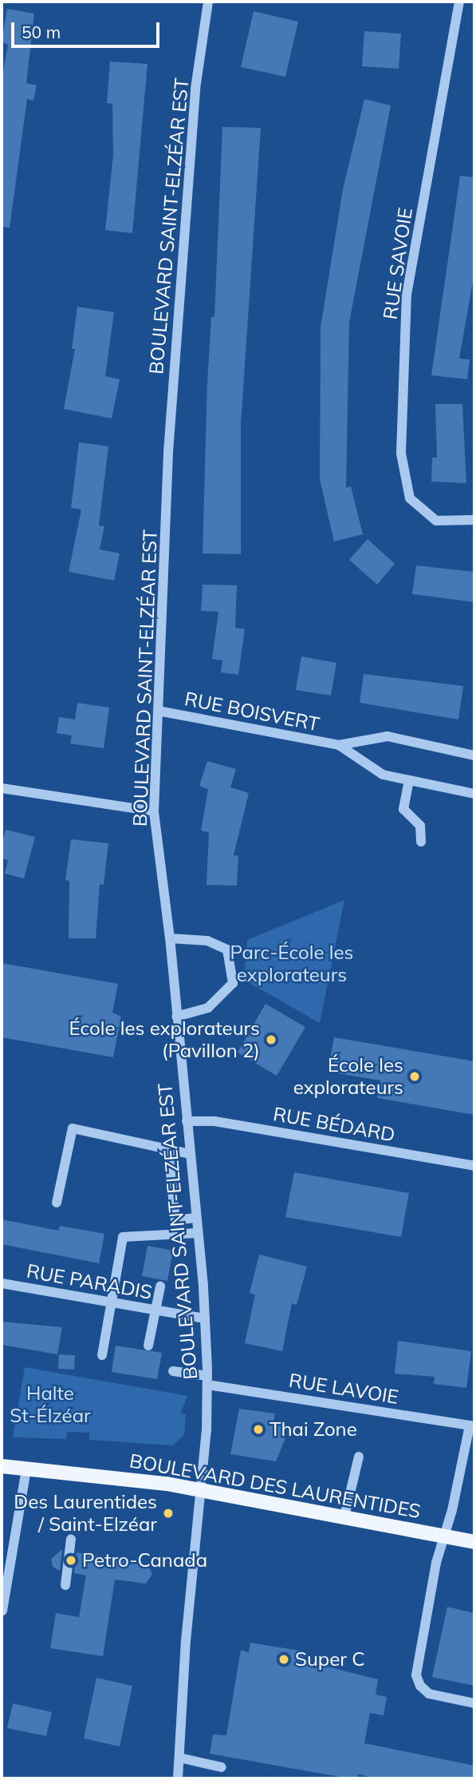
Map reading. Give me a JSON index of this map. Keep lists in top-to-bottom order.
{
  "streets": {
    "main road": ["BOULEVARD DES LAURENTIDES"],
    "street": [
      "BOULEVARD SAINT-ELZÉAR EST",
      "RUE SAVOIE",
      "RUE BOISVERT",
      "RUE BÉDARD",
      "RUE PARADIS",
      "RUE LAVOIE"
    ]
  },
  "crossings": [
    ["BOULEVARD SAINT-ELZÉAR EST", "RUE BOISVERT"],
    ["BOULEVARD SAINT-ELZÉAR EST", "RUE BÉDARD"],
    ["BOULEVARD SAINT-ELZÉAR EST", "RUE PARADIS"],
    ["BOULEVARD SAINT-ELZÉAR EST", "RUE LAVOIE"],
    ["BOULEVARD SAINT-ELZÉAR EST", "BOULEVARD DES LAURENTIDES"]
  ],
  "parks": ["Parc-École les explorateurs", "Halte St-Élzéar"],
  "places": [
    "École les explorateurs (Pavillon 2)",
    "École les explorateurs",
    "Thai Zone",
    "Des Laurentides / Saint-Elzéar",
    "Petro-Canada",
    "Super C"
  ],
  "scale_bar": "50 m"
}
